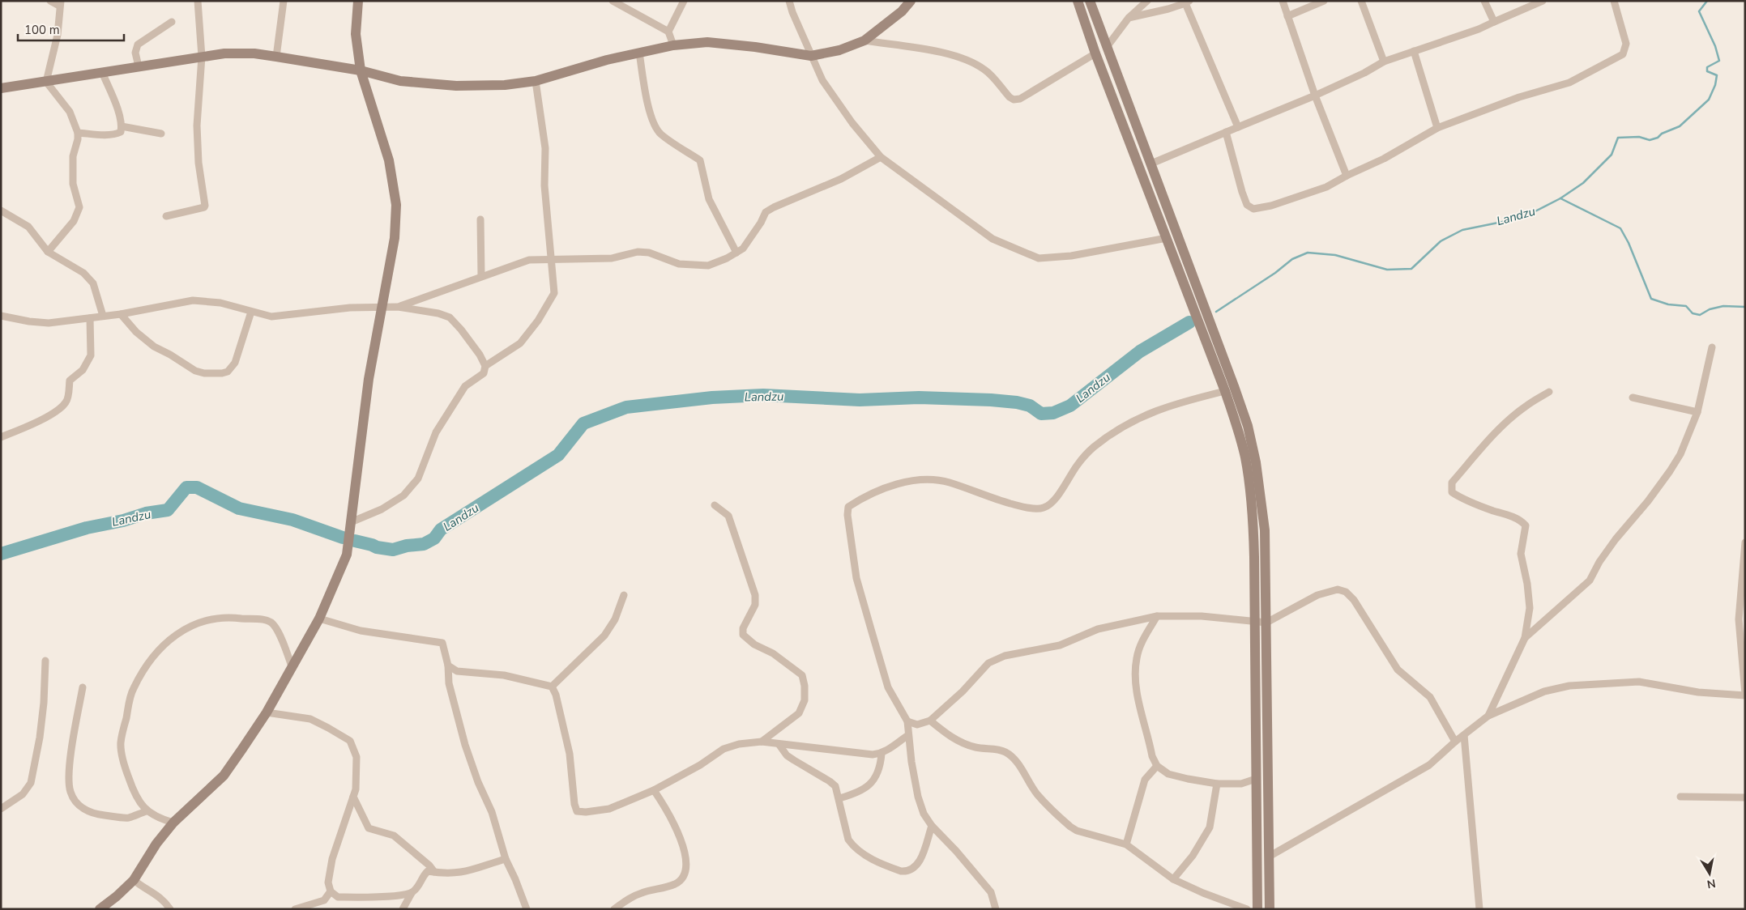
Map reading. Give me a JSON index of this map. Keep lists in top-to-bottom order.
{
  "water": ["Landzu"],
  "scale_bar": "100 m",
  "north": "bottom"
}
